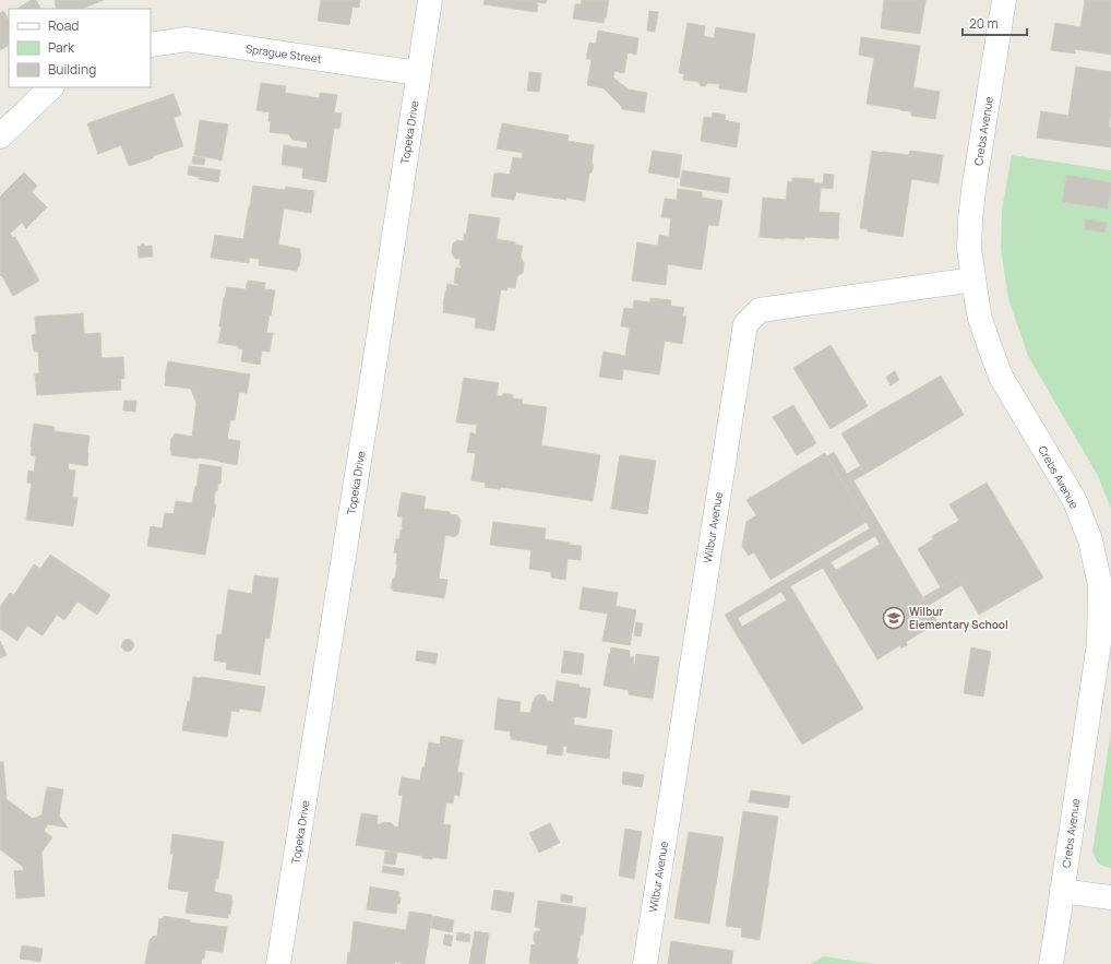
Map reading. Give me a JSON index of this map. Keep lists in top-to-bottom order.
{
  "streets": {
    "street": [
      "Sprague Street",
      "Crebs Avenue",
      "Topeka Drive",
      "Wilbur Avenue"
    ]
  },
  "crossings": [
    ["Sprague Street", "Topeka Drive"],
    ["Crebs Avenue", "Wilbur Avenue"]
  ],
  "places": {
    "school or university": ["Wilbur Elementary School"]
  },
  "legend": ["Road", "Park", "Building"],
  "scale_bar": "20 m"
}
